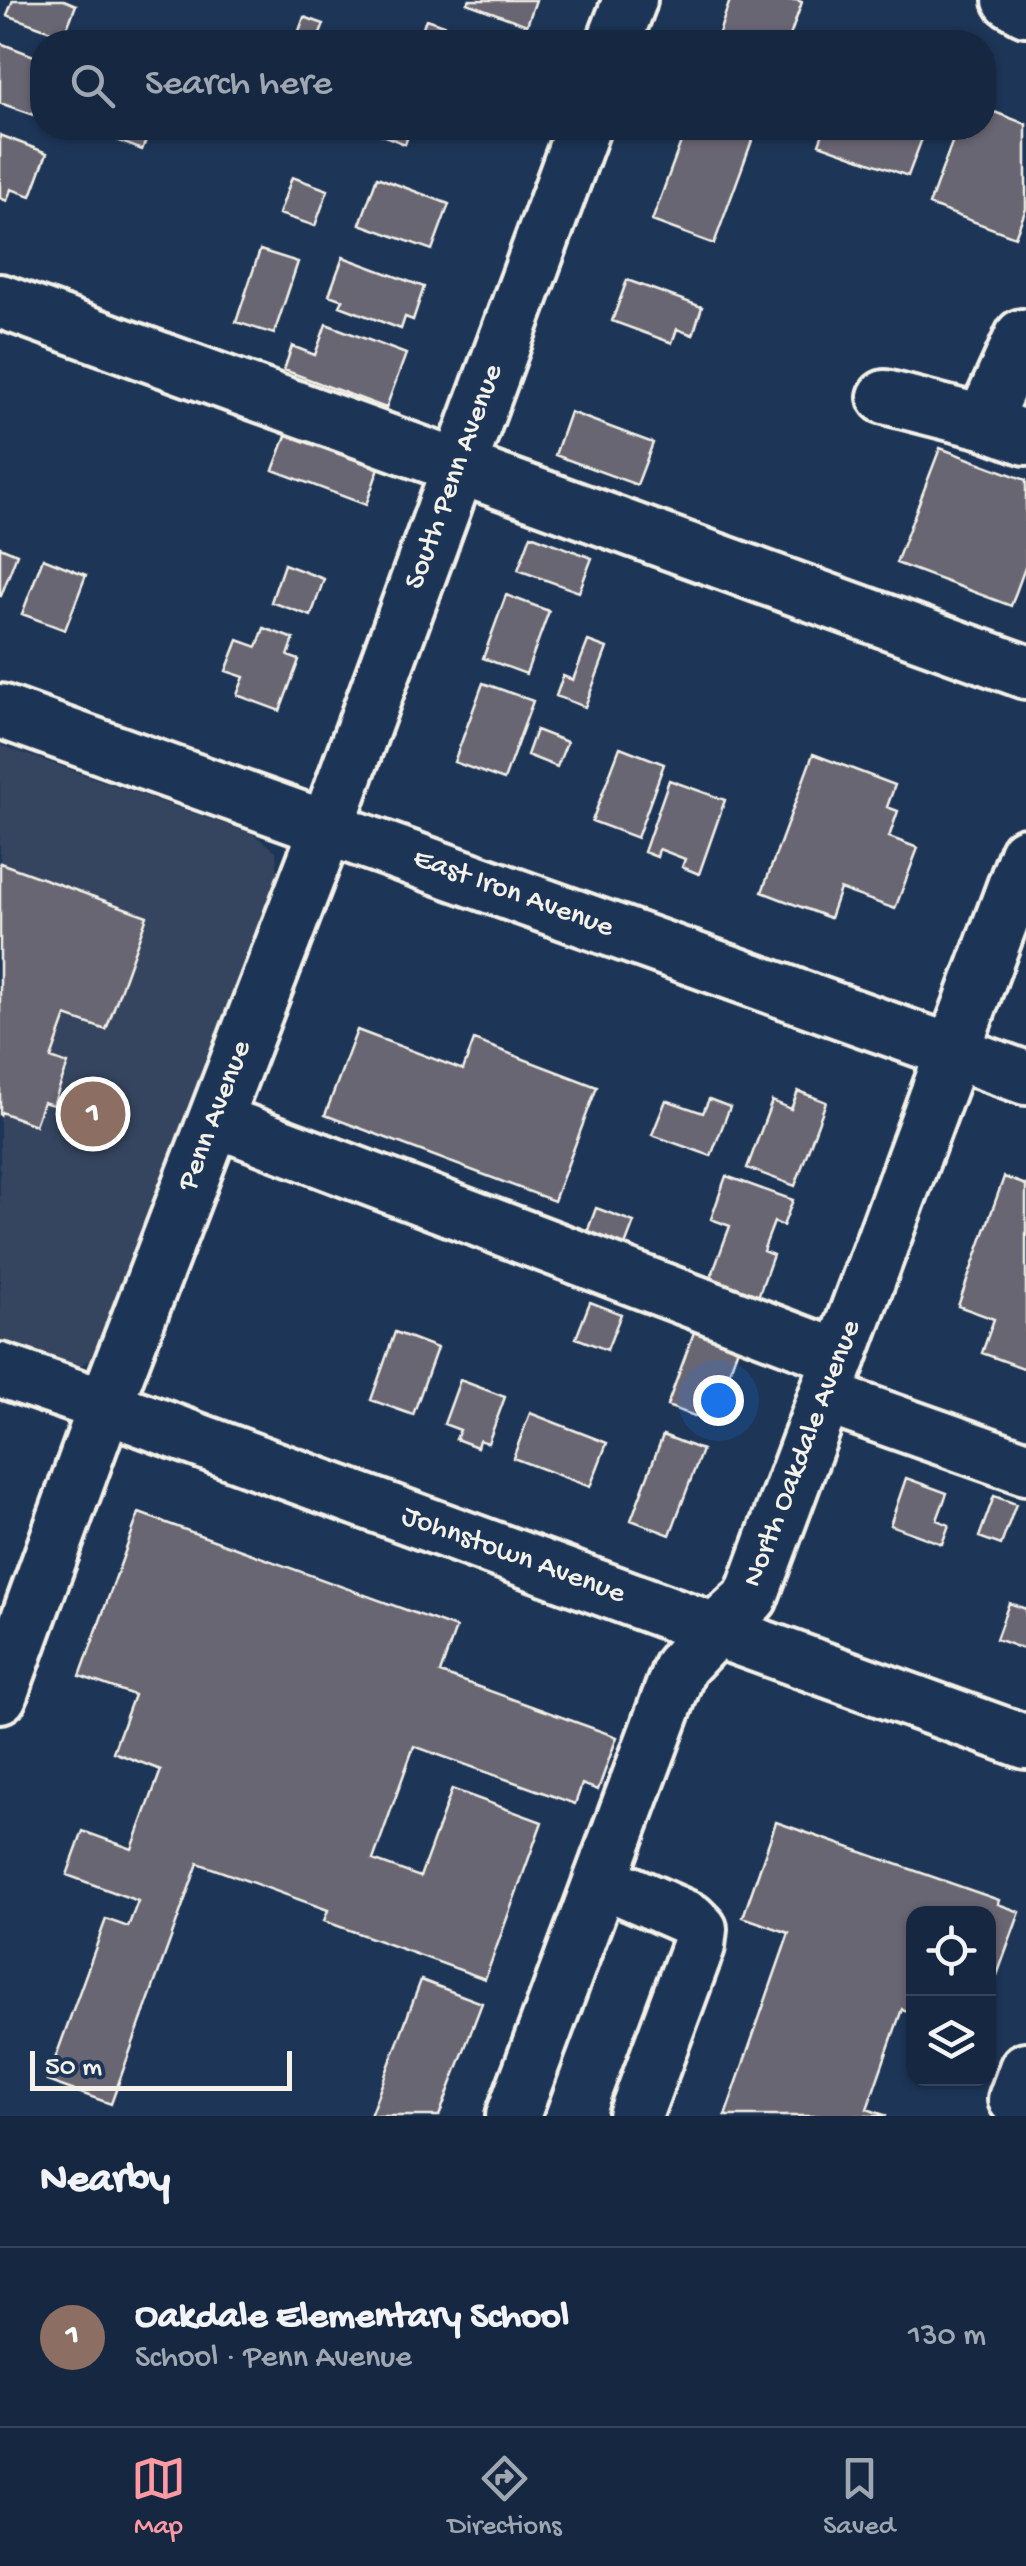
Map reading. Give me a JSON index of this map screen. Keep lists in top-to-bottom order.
{
  "streets": {
    "street": [
      "South Penn Avenue",
      "East Iron Avenue",
      "Penn Avenue",
      "North Oakdale Avenue",
      "Johnstown Avenue"
    ]
  },
  "crossings": [
    ["South Penn Avenue", "East Iron Avenue"],
    ["South Penn Avenue", "Penn Avenue"],
    ["East Iron Avenue", "Penn Avenue"],
    ["East Iron Avenue", "North Oakdale Avenue"],
    ["Penn Avenue", "Johnstown Avenue"],
    ["North Oakdale Avenue", "Johnstown Avenue"]
  ],
  "scale_bar": "50 m",
  "page": {
    "search": "Search here",
    "pins": "1",
    "scale": "50 m",
    "heading": "Nearby",
    "list": [
      {
        "mark": "1",
        "name": "Oakdale Elementary School",
        "note": "School · Penn Avenue",
        "value": "130 m"
      }
    ],
    "nav": ["Map", "Directions", "Saved"]
  }
}
